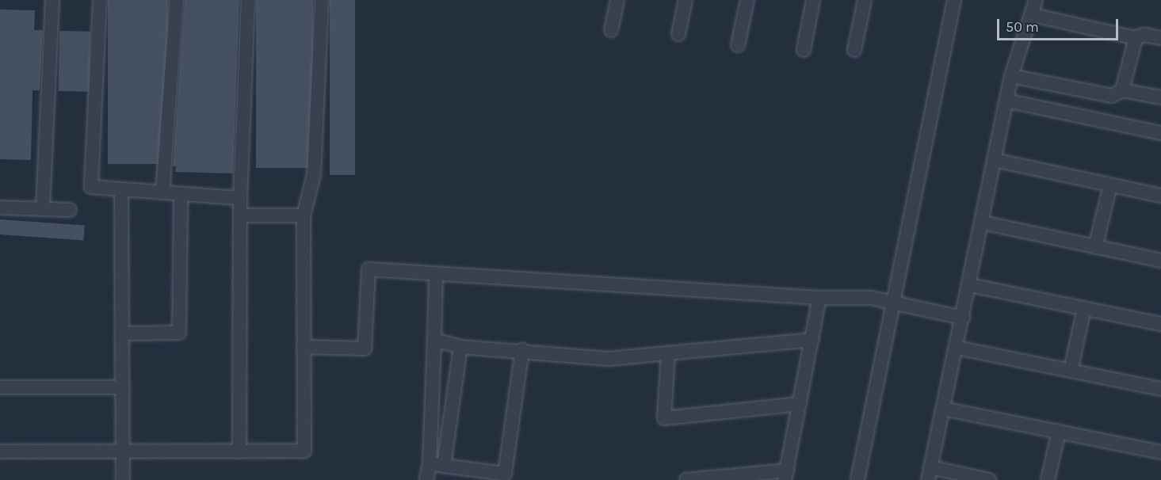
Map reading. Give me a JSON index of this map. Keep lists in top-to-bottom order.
{
  "scale_bar": "50 m"
}
